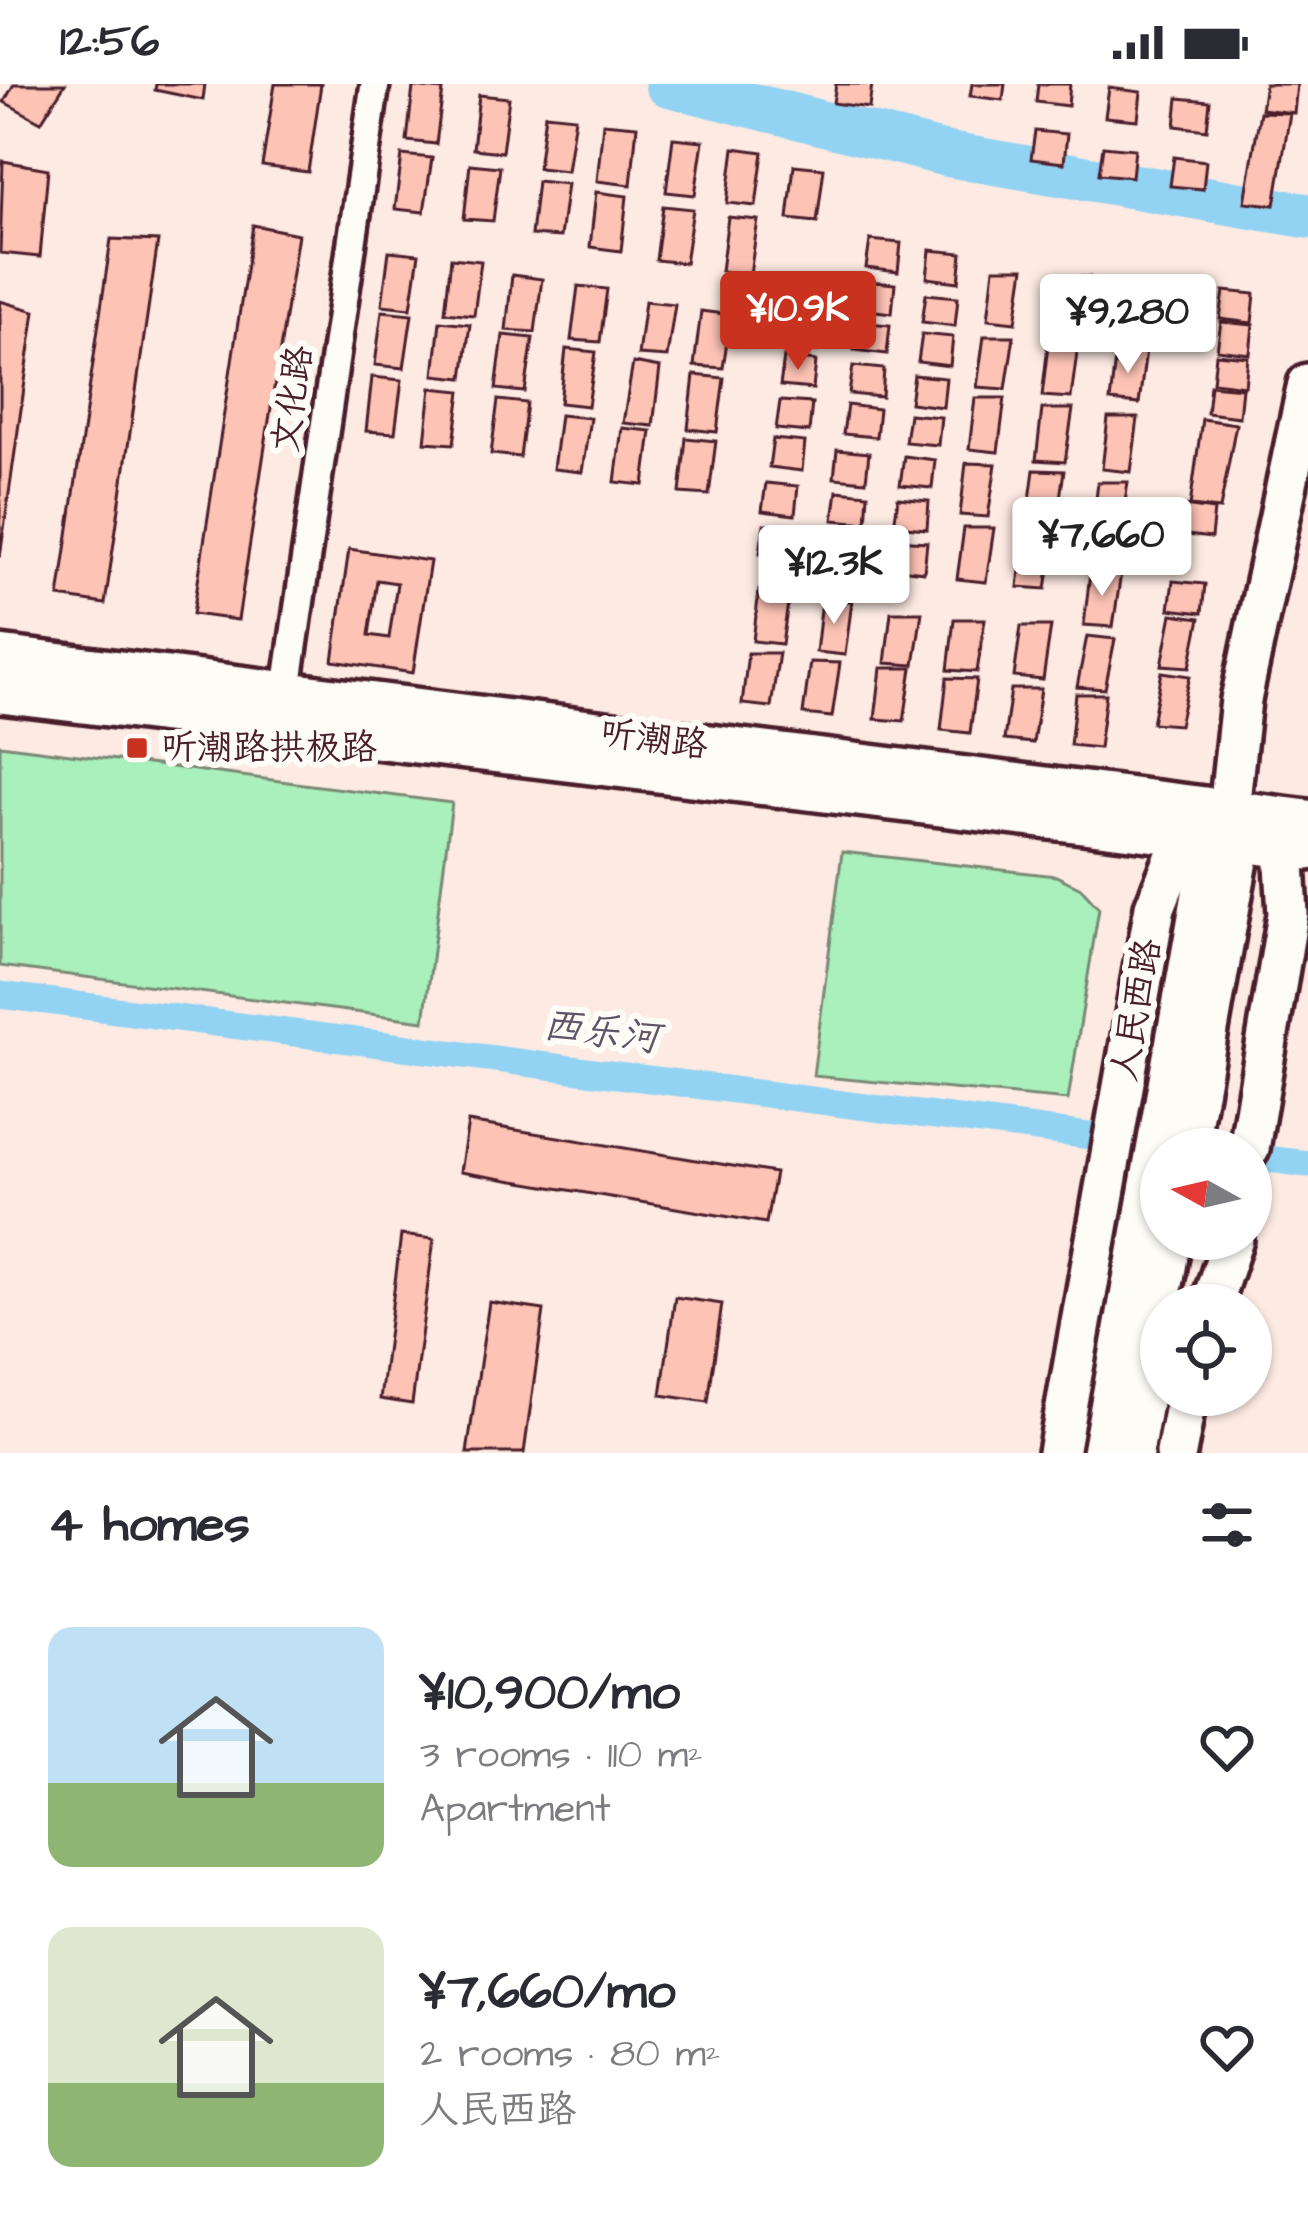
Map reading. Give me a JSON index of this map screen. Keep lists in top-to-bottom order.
{
  "streets": {
    "main road": ["听潮路", "人民西路"],
    "street": ["文化路"]
  },
  "crossings": [
    ["文化路", "听潮路"],
    ["听潮路", "人民西路"]
  ],
  "water": ["西乐河"],
  "places": {
    "transit": ["听潮路拱极路"]
  },
  "north": "left",
  "page": {
    "status": "12:56",
    "price": [
      "¥10.9K",
      "¥9,280",
      "¥7,660",
      "¥12.3K"
    ],
    "heading": "4 homes",
    "list": [
      {
        "name": "¥10,900/mo",
        "note": "3 rooms · 110 m² · Apartment"
      },
      {
        "name": "¥7,660/mo",
        "note": "2 rooms · 80 m² · 人民西路"
      }
    ]
  }
}
